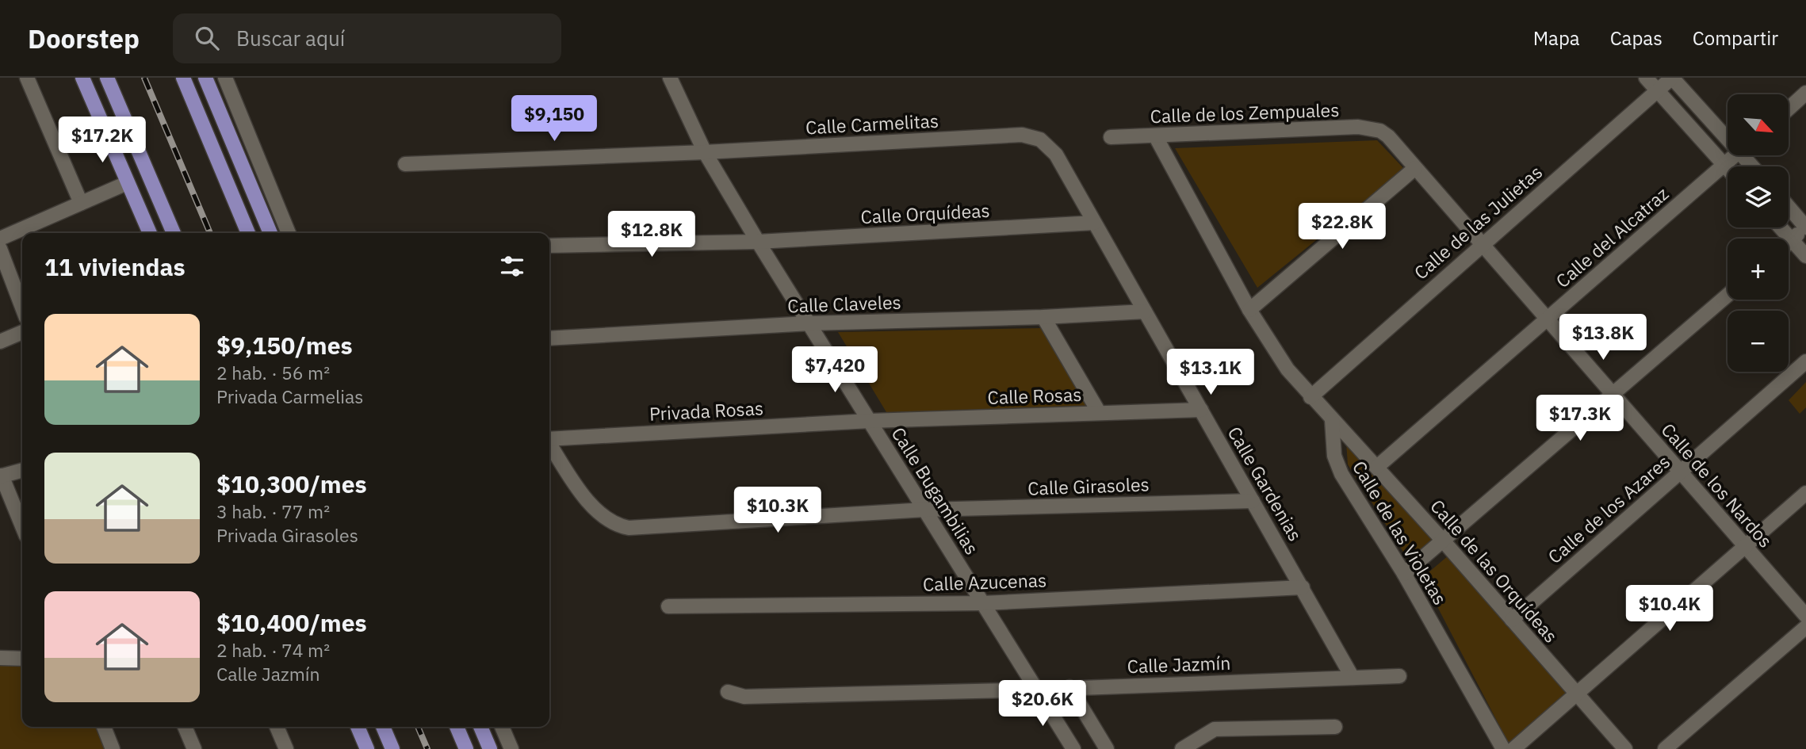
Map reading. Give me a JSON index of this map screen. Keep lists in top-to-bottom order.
{
  "streets": {
    "street": [
      "Calle de los Zempuales",
      "Calle Carmelitas",
      "Calle Orquídeas",
      "Calle de las Julietas",
      "Calle del Alcatraz",
      "Calle Claveles",
      "Calle Rosas",
      "Privada Rosas",
      "Calle Gardenias",
      "Calle de los Nardos",
      "Calle Girasoles",
      "Calle Bugambilias",
      "Calle de los Azares",
      "Calle de las Violetas",
      "Calle de las Orquídeas",
      "Calle Azucenas",
      "Calle Jazmín"
    ]
  },
  "crossings": [
    ["Calle de los Zempuales", "Calle de los Nardos"],
    ["Calle Carmelitas", "Calle Gardenias"],
    ["Calle Carmelitas", "Calle Bugambilias"],
    ["Calle Orquídeas", "Calle Gardenias"],
    ["Calle Orquídeas", "Calle Bugambilias"],
    ["Calle de las Julietas", "Calle de los Nardos"],
    ["Calle del Alcatraz", "Calle de los Nardos"],
    ["Calle del Alcatraz", "Calle de las Orquídeas"],
    ["Calle Claveles", "Calle Gardenias"],
    ["Calle Claveles", "Calle Bugambilias"],
    ["Calle Rosas", "Privada Rosas"],
    ["Calle Rosas", "Calle Gardenias"],
    ["Calle Rosas", "Calle Bugambilias"],
    ["Privada Rosas", "Calle Bugambilias"],
    ["Calle Gardenias", "Calle Girasoles"],
    ["Calle Gardenias", "Calle Azucenas"],
    ["Calle Gardenias", "Calle Jazmín"],
    ["Calle de los Nardos", "Calle de los Azares"],
    ["Calle Girasoles", "Calle Bugambilias"],
    ["Calle Bugambilias", "Calle Azucenas"],
    ["Calle Bugambilias", "Calle Jazmín"],
    ["Calle de los Azares", "Calle de las Orquídeas"],
    ["Calle de las Violetas", "Calle de las Orquídeas"]
  ],
  "north": "bottom right",
  "page": {
    "header": "Doorstep",
    "search": "Buscar aquí",
    "nav": ["Mapa", "Capas", "Compartir"],
    "map_buttons": ["+", "−"],
    "price": [
      "$9,150",
      "$17.2K",
      "$22.8K",
      "$12.8K",
      "$13.8K",
      "$7,420",
      "$13.1K",
      "$17.3K",
      "$10.3K",
      "$10.4K",
      "$20.6K"
    ],
    "heading": "11 viviendas",
    "list": [
      {
        "name": "$9,150/mes",
        "note": "2 hab. · 56 m² · Privada Carmelias"
      },
      {
        "name": "$10,300/mes",
        "note": "3 hab. · 77 m² · Privada Girasoles"
      },
      {
        "name": "$10,400/mes",
        "note": "2 hab. · 74 m² · Calle Jazmín"
      }
    ]
  }
}
